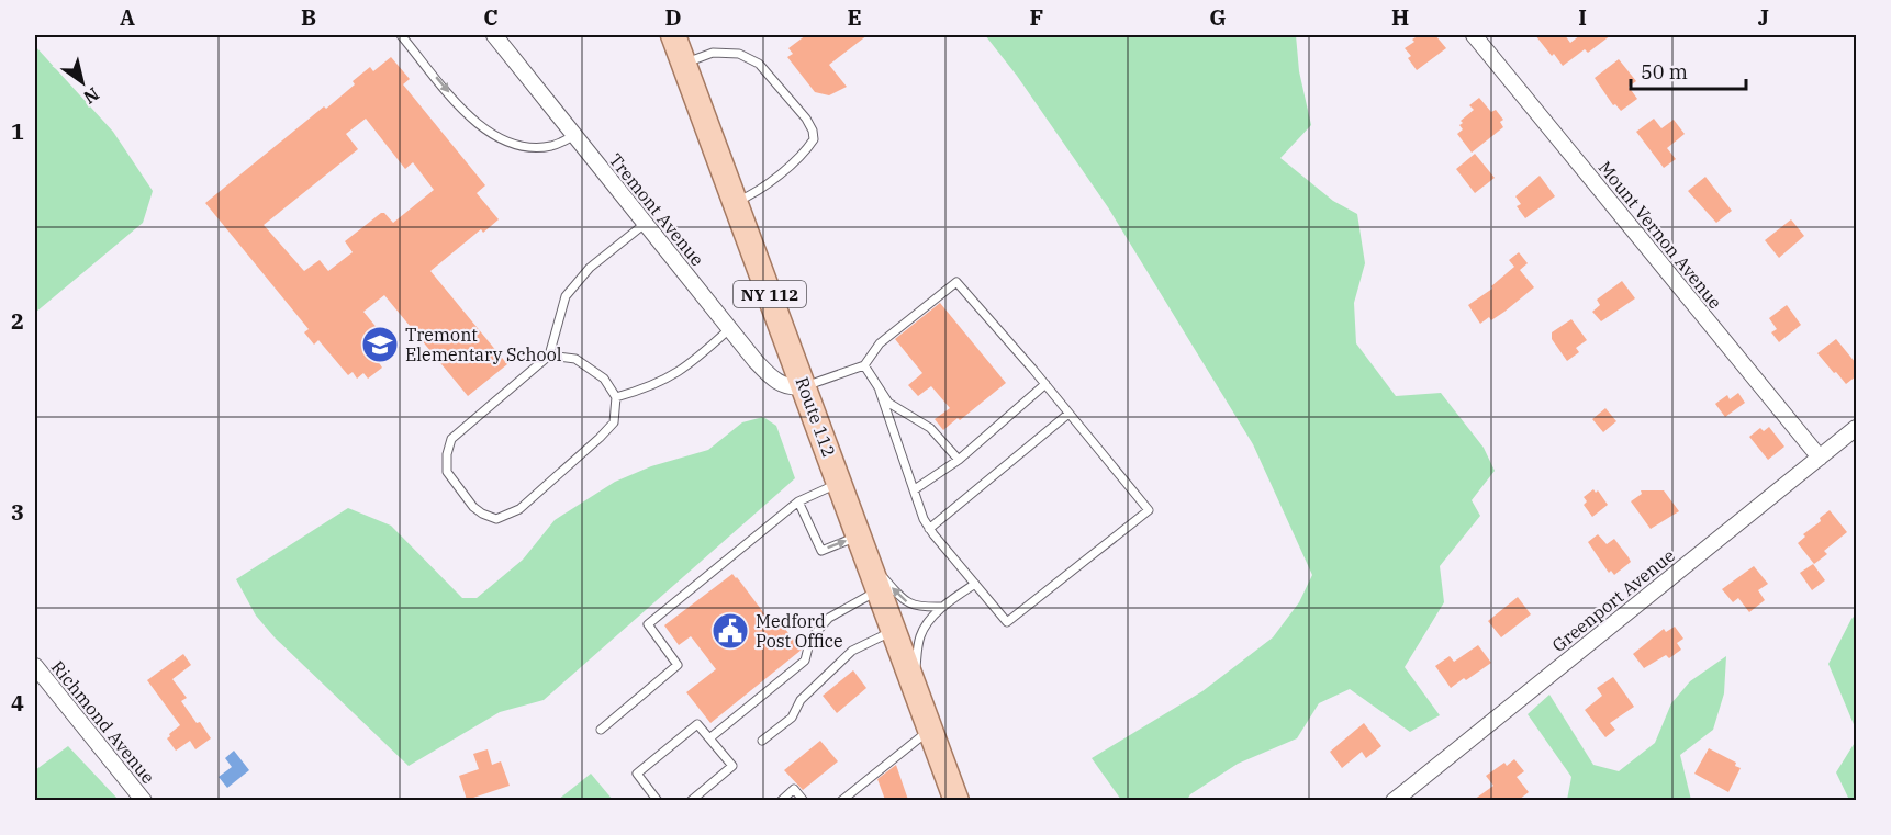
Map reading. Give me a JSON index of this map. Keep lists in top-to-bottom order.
{
  "streets": {
    "main road": ["NY 112", "Route 112"],
    "street": [
      "Tremont Avenue",
      "Mount Vernon Avenue",
      "Greenport Avenue",
      "Richmond Avenue"
    ]
  },
  "crossings": [
    ["Tremont Avenue", "Route 112"],
    ["Mount Vernon Avenue", "Greenport Avenue"]
  ],
  "places": {
    "school or university": ["Tremont Elementary School"],
    "public building": ["Medford Post Office"]
  },
  "scale_bar": "50 m",
  "north": "bottom right",
  "grid": {
    "columns": [
      "A",
      "B",
      "C",
      "D",
      "E",
      "F",
      "G",
      "H",
      "I",
      "J"
    ],
    "rows": [
      "1",
      "2",
      "3",
      "4"
    ]
  }
}
